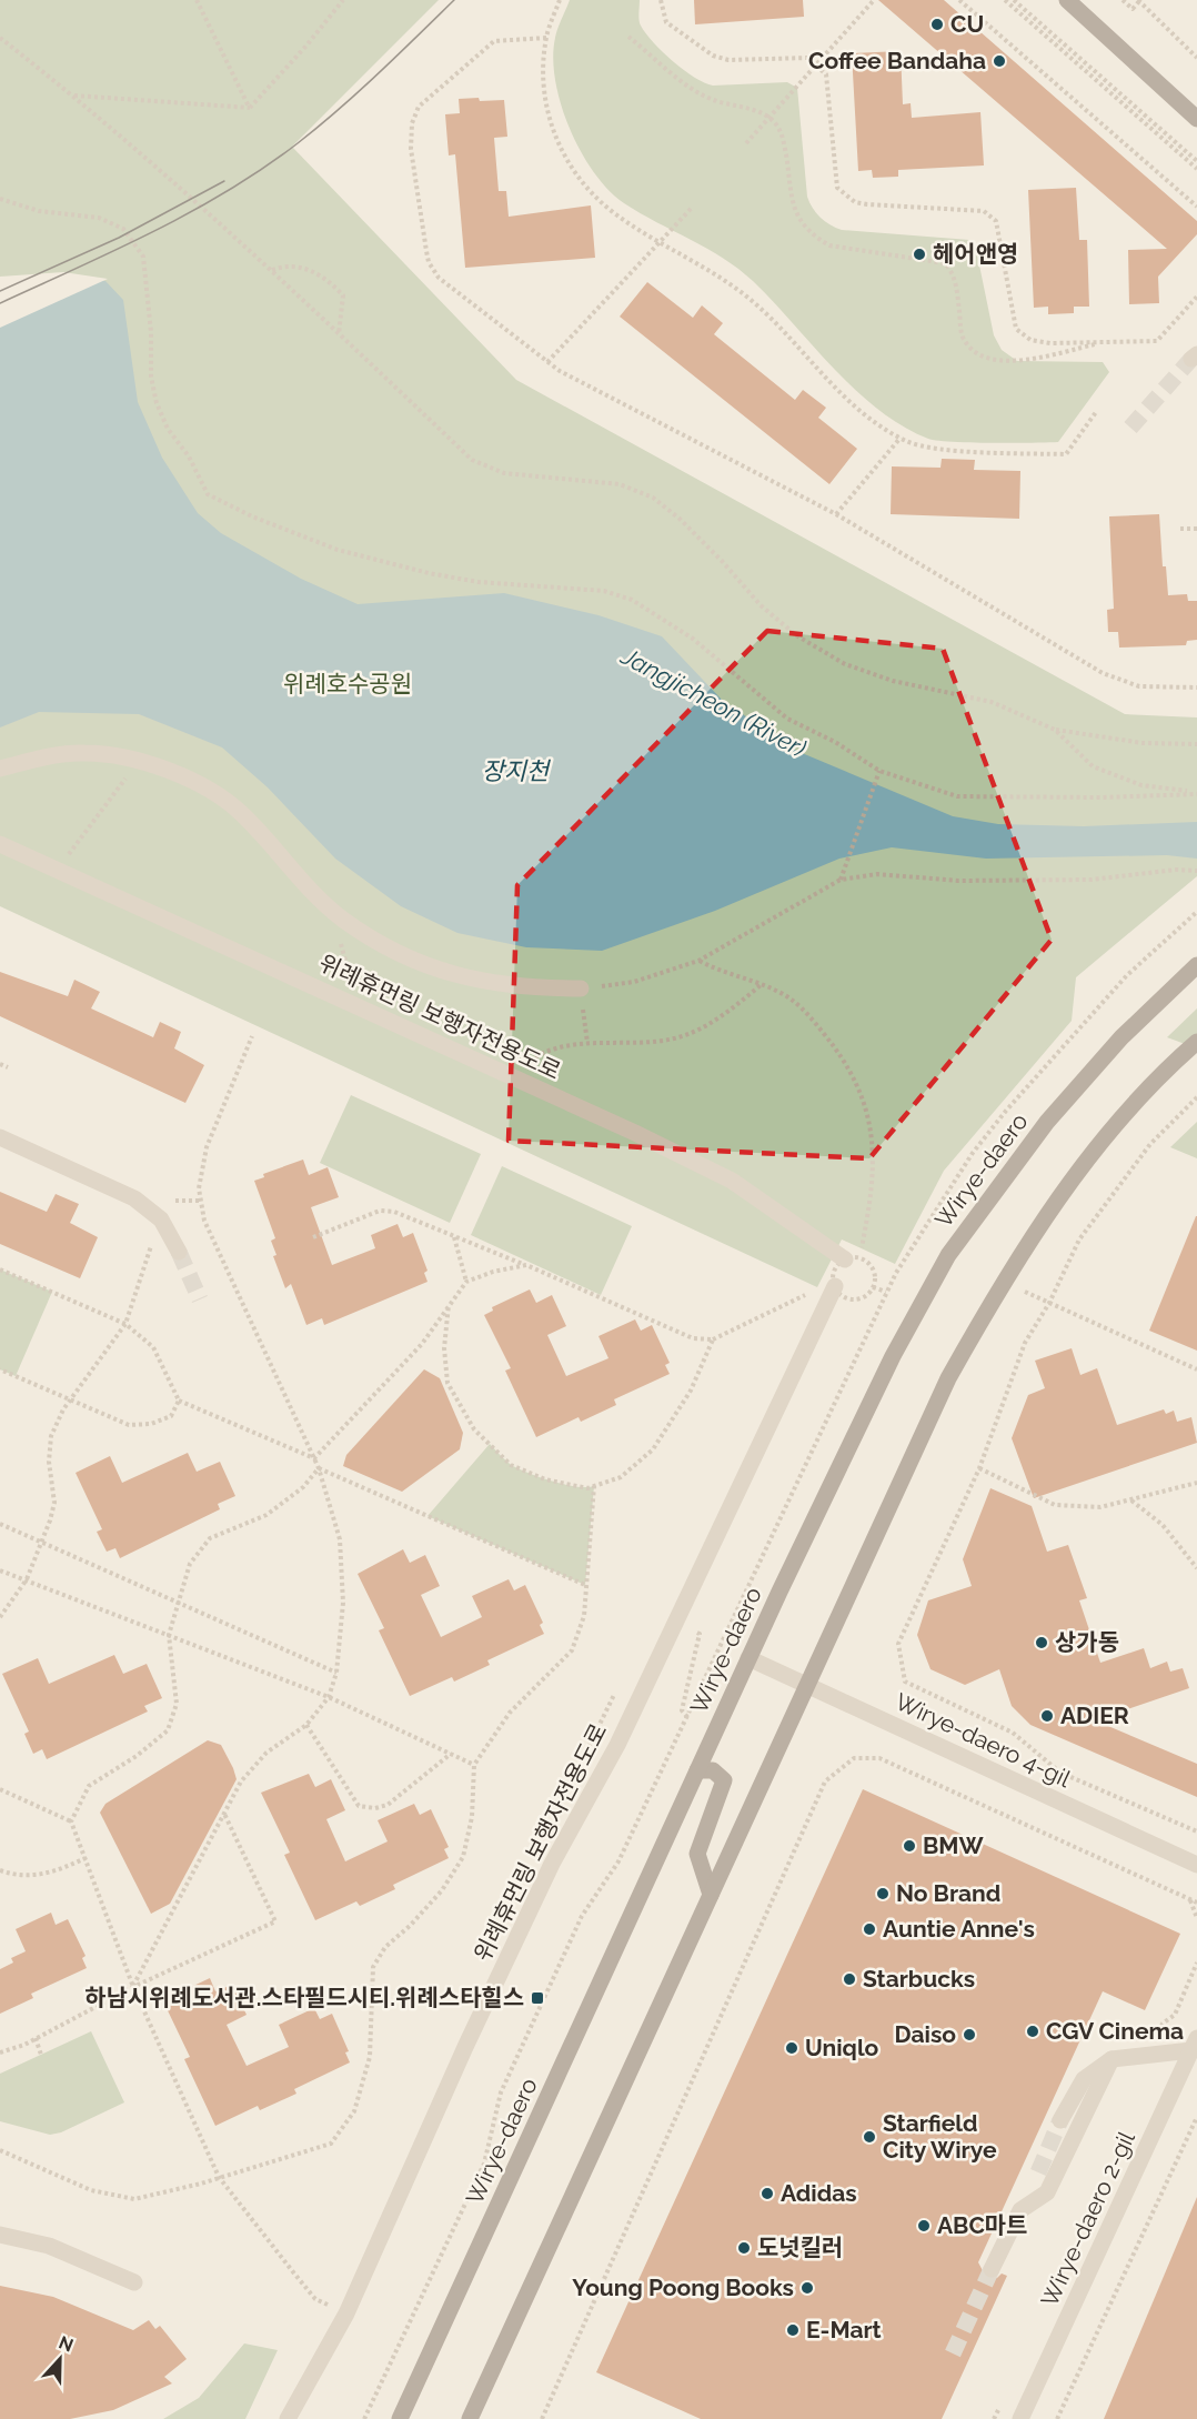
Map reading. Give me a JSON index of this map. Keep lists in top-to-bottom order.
{
  "streets": {
    "main road": ["Wirye-daero"],
    "street": ["위례휴먼링 보행자전용도로", "Wirye-daero 4-gil", "Wirye-daero 2-gil"]
  },
  "crossings": [
    ["Wirye-daero", "Wirye-daero 4-gil"]
  ],
  "water": ["Jangjicheon (River)", "장지천"],
  "parks": ["위례호수공원"],
  "places": {
    "other": [
      "CU",
      "Coffee Bandaha",
      "헤어앤영",
      "상가동",
      "ADIER",
      "BMW",
      "No Brand",
      "Auntie Anne's",
      "Starbucks",
      "CGV Cinema",
      "Daiso",
      "Uniqlo",
      "Starfield City Wirye",
      "Adidas",
      "ABC마트",
      "도넛킬러",
      "Young Poong Books",
      "E-Mart"
    ],
    "transit": ["하남시위례도서관.스타필드시티.위례스타힐스"]
  },
  "north": "top"
}
